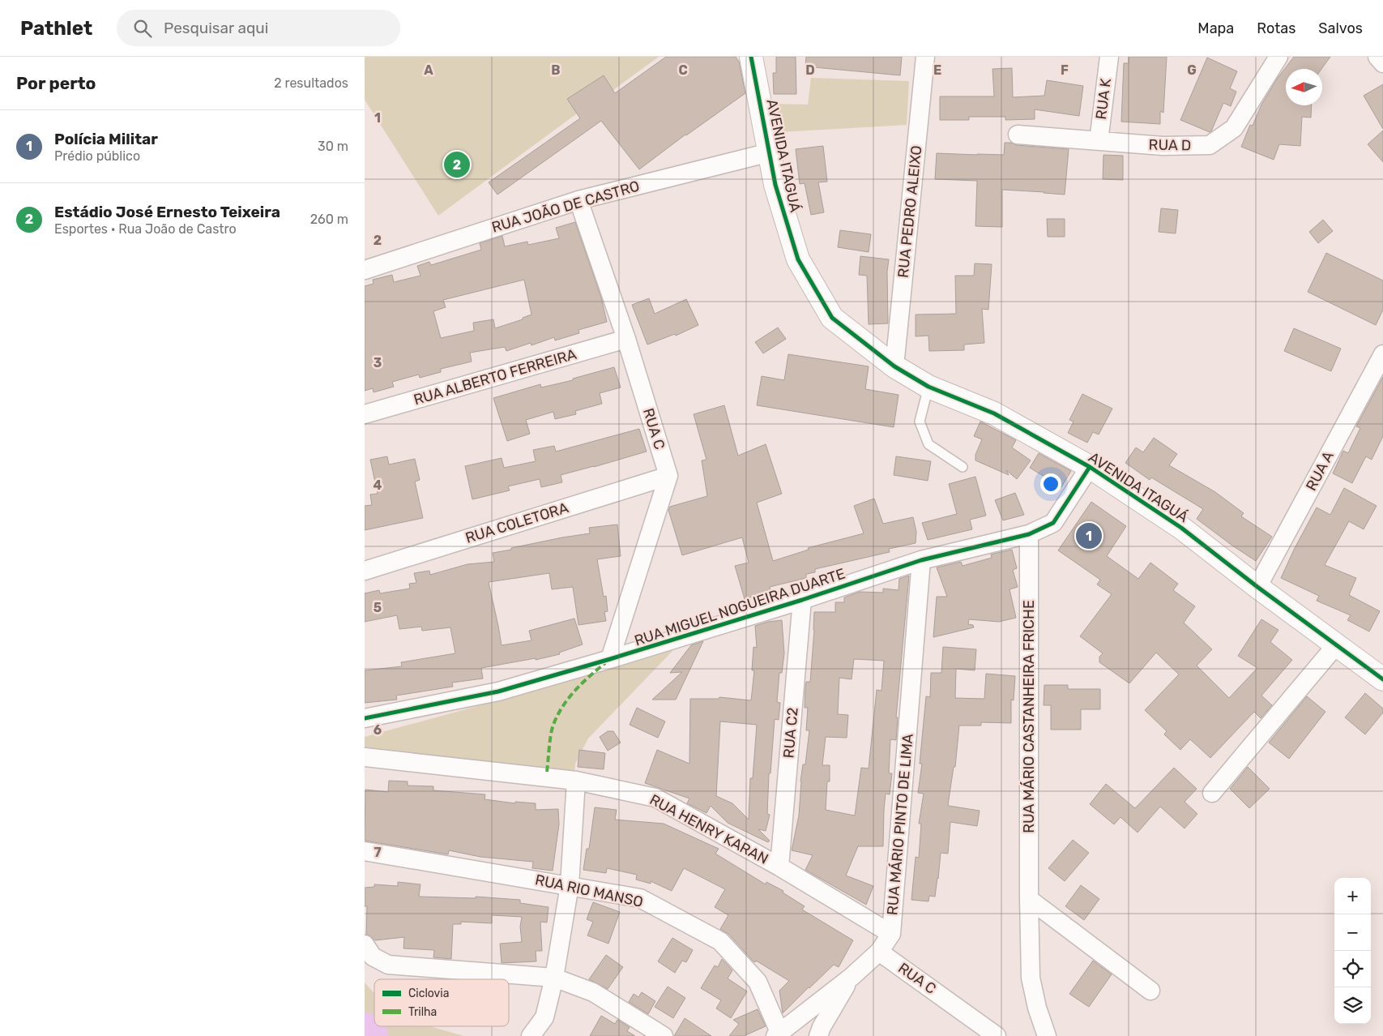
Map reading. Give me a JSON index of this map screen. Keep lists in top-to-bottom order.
{
  "streets": {
    "street": [
      "RUA K",
      "RUA D",
      "AVENIDA ITAGUÁ",
      "RUA JOÃO DE CASTRO",
      "RUA PEDRO ALEIXO",
      "RUA ALBERTO FERREIRA",
      "RUA C",
      "RUA A",
      "RUA COLETORA",
      "RUA MIGUEL NOGUEIRA DUARTE",
      "RUA MÁRIO CASTANHEIRA FRICHE",
      "RUA C2",
      "RUA MÁRIO PINTO DE LIMA",
      "RUA HENRY KARAN",
      "RUA RIO MANSO"
    ]
  },
  "crossings": [
    ["RUA K", "RUA D"],
    ["AVENIDA ITAGUÁ", "RUA JOÃO DE CASTRO"],
    ["AVENIDA ITAGUÁ", "RUA PEDRO ALEIXO"],
    ["AVENIDA ITAGUÁ", "RUA A"],
    ["AVENIDA ITAGUÁ", "RUA MIGUEL NOGUEIRA DUARTE"],
    ["RUA JOÃO DE CASTRO", "RUA C"],
    ["RUA ALBERTO FERREIRA", "RUA C"],
    ["RUA C", "RUA COLETORA"],
    ["RUA C", "RUA MÁRIO PINTO DE LIMA"],
    ["RUA MIGUEL NOGUEIRA DUARTE", "RUA MÁRIO CASTANHEIRA FRICHE"],
    ["RUA MIGUEL NOGUEIRA DUARTE", "RUA C2"],
    ["RUA MIGUEL NOGUEIRA DUARTE", "RUA MÁRIO PINTO DE LIMA"],
    ["RUA C2", "RUA HENRY KARAN"],
    ["RUA MÁRIO PINTO DE LIMA", "RUA HENRY KARAN"],
    ["RUA MÁRIO PINTO DE LIMA", "RUA RIO MANSO"]
  ],
  "legend": ["Ciclovia", "Trilha"],
  "north": "left",
  "page": {
    "header": "Pathlet",
    "search": "Pesquisar aqui",
    "nav": ["Mapa", "Rotas", "Salvos"],
    "heading": ["Por perto", "2 resultados"],
    "list": [
      {
        "mark": "1",
        "name": "Polícia Militar",
        "note": "Prédio público",
        "value": "30 m"
      },
      {
        "mark": "2",
        "name": "Estádio José Ernesto Teixeira",
        "note": "Esportes · Rua João de Castro",
        "value": "260 m"
      }
    ],
    "pins": ["2", "1"],
    "map_buttons": ["+", "−"]
  },
  "grid": {
    "columns": [
      "A",
      "B",
      "C",
      "D",
      "E",
      "F",
      "G"
    ],
    "rows": [
      "1",
      "2",
      "3",
      "4",
      "5",
      "6",
      "7"
    ]
  }
}
